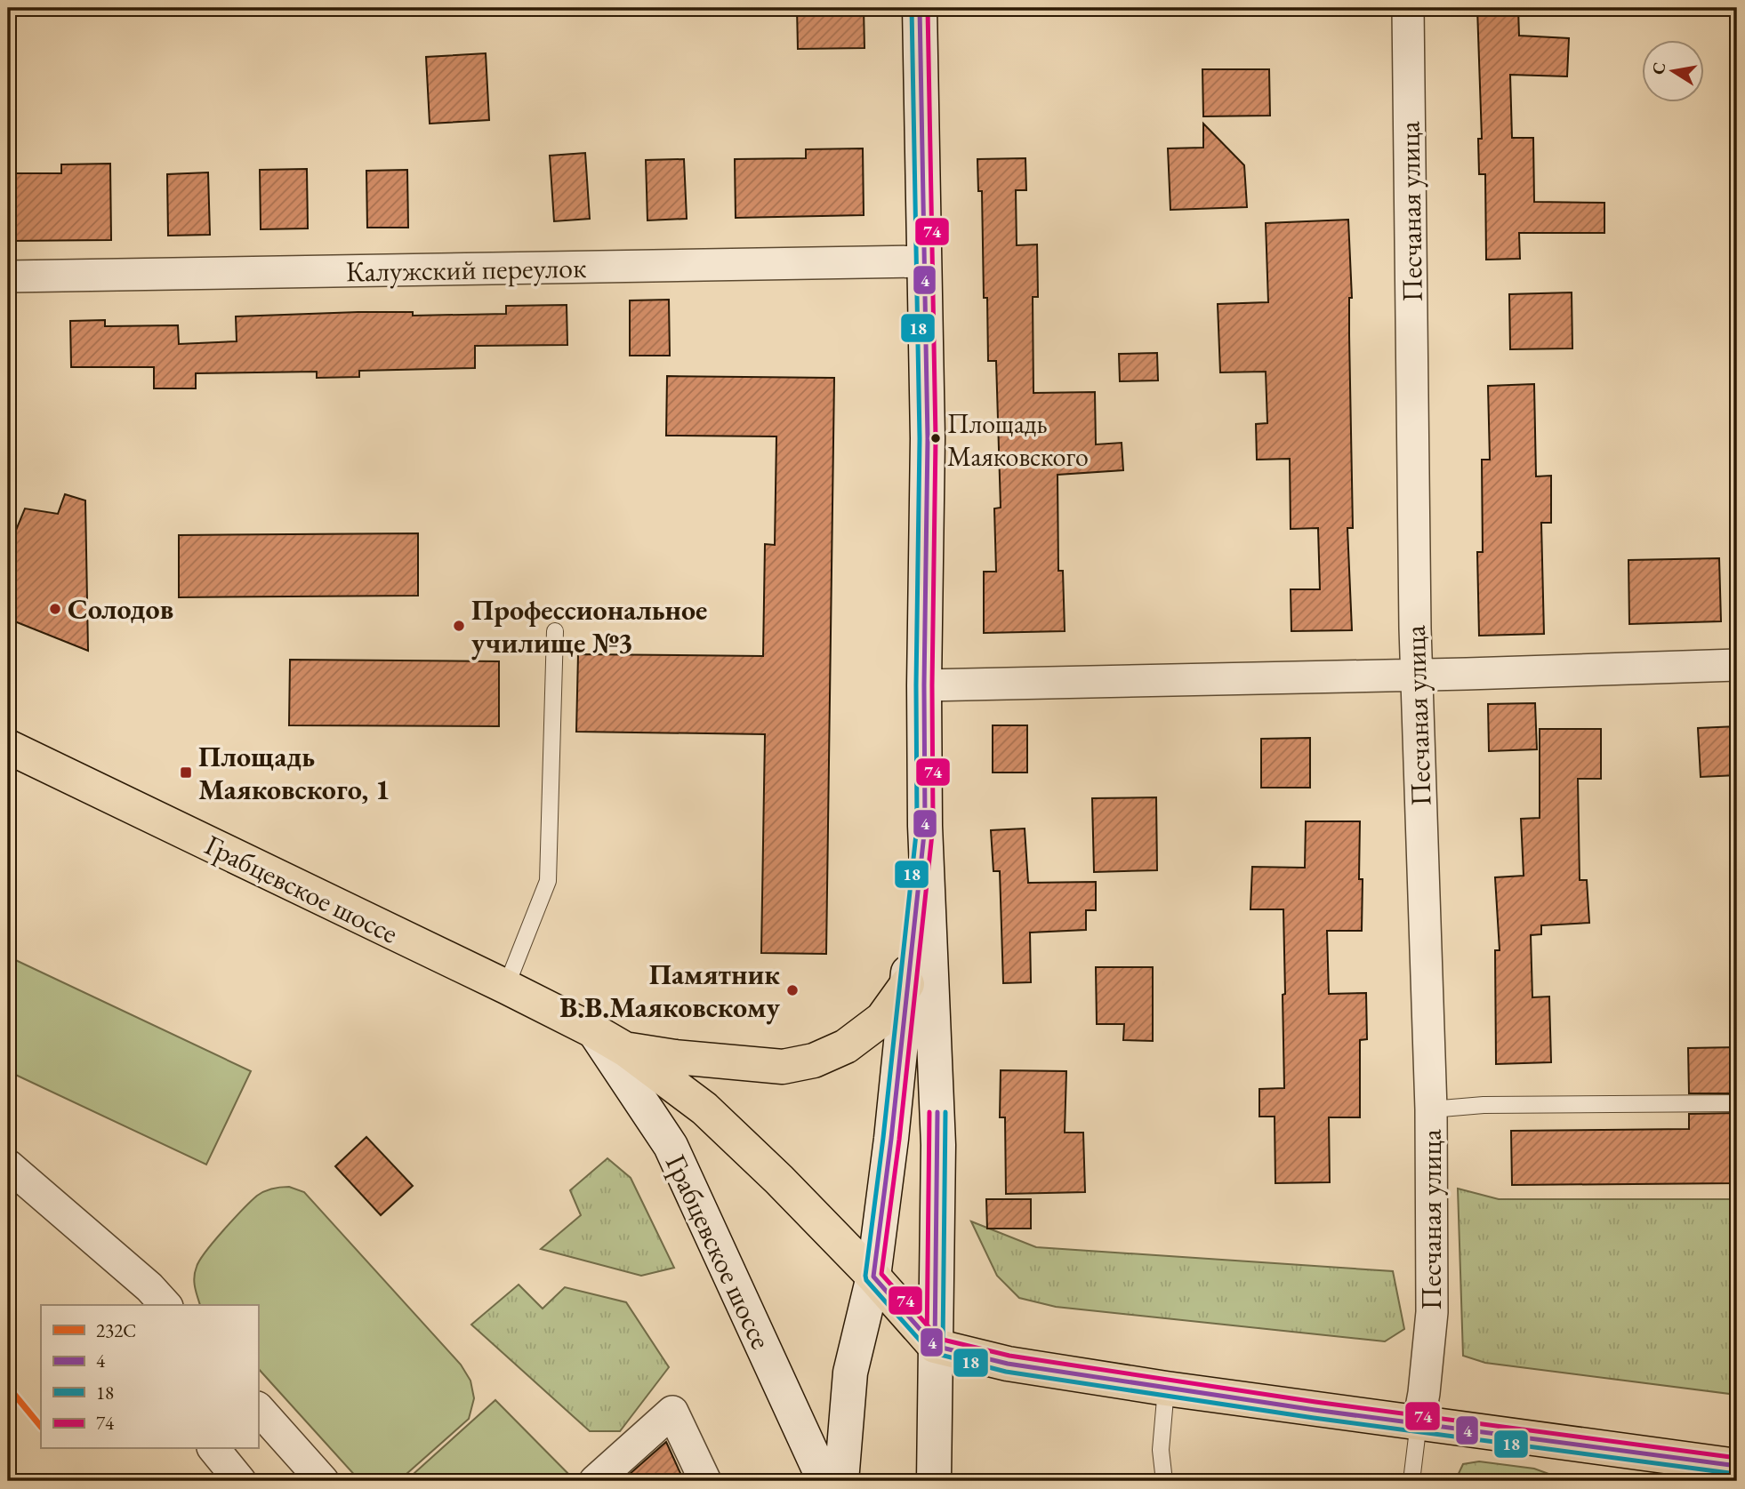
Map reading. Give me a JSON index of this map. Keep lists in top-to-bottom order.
{
  "streets": {
    "main road": ["Грабцевское шоссе"],
    "street": ["Песчаная улица", "Калужский переулок"]
  },
  "places": {
    "other": [
      "Площадь Маяковского",
      "Солодов",
      "Профессиональное училище №3",
      "Памятник В.В.Маяковскому"
    ],
    "transit": ["Площадь Маяковского, 1"]
  },
  "lines": [
    "transit line 4",
    "transit line 18",
    "transit line 74",
    "transit line 232C"
  ],
  "legend": [
    "232C",
    "4",
    "18",
    "74"
  ],
  "north": "left"
}
